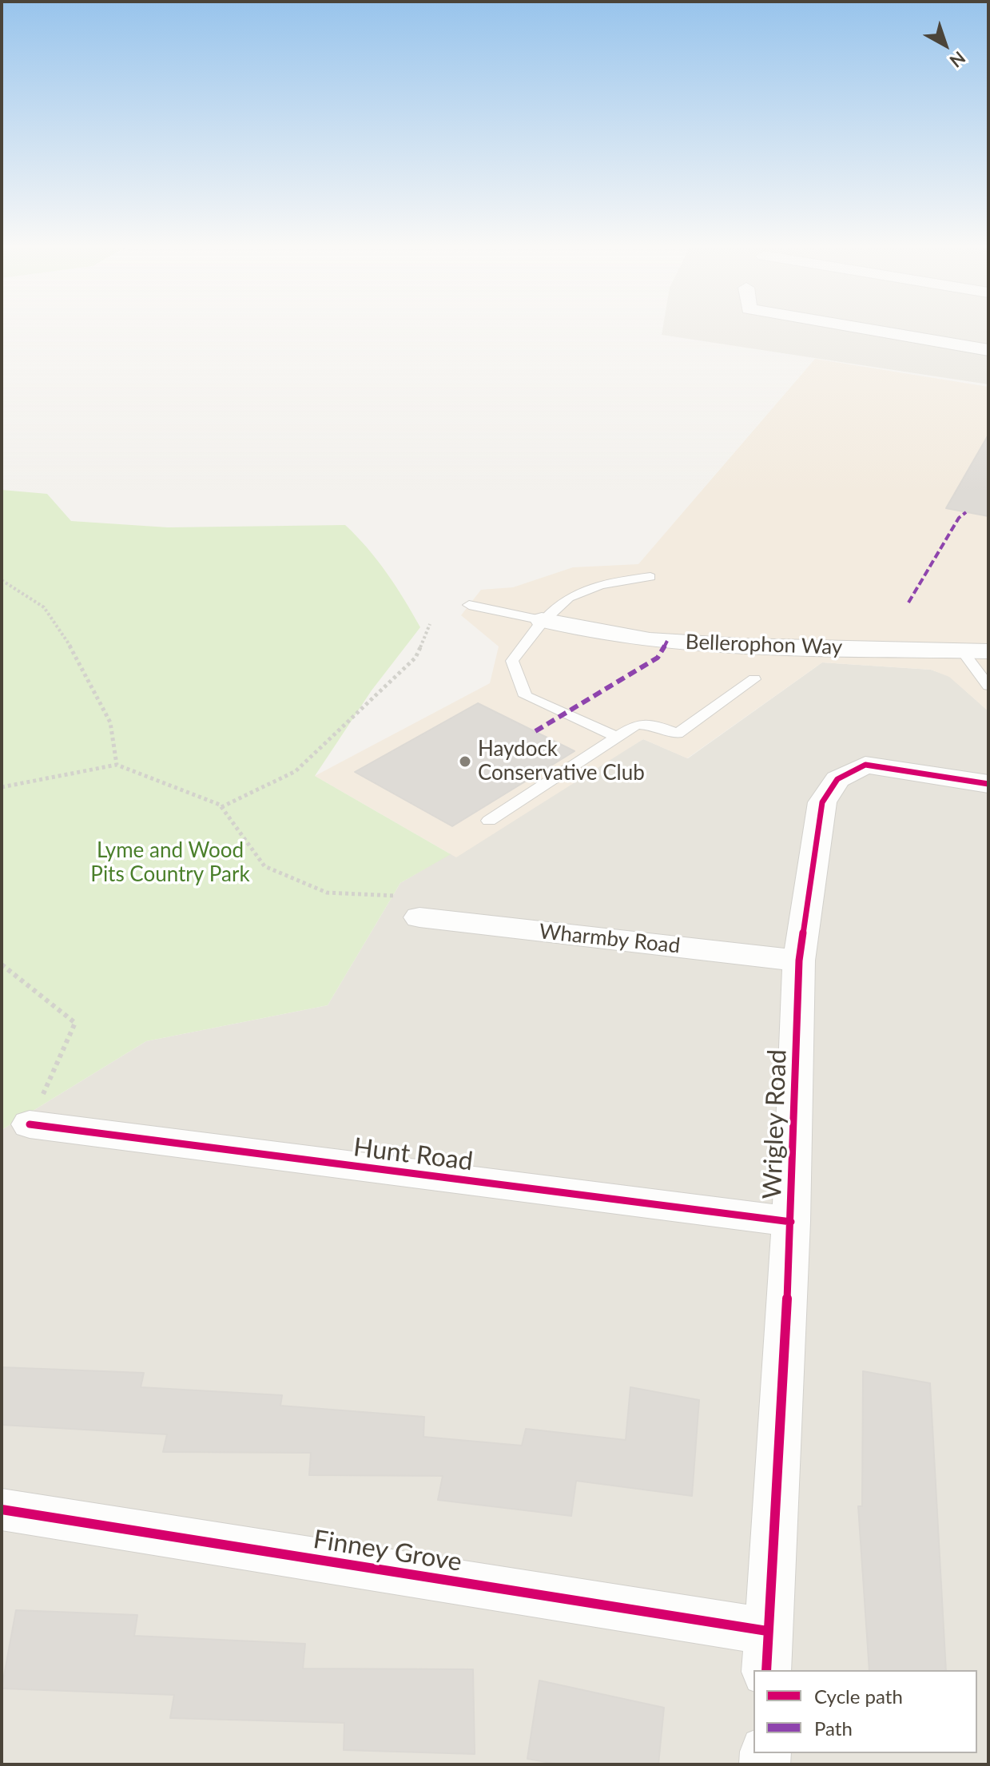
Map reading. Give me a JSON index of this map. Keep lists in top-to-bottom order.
{
  "streets": {
    "street": [
      "Bellerophon Way",
      "Wharmby Road",
      "Wrigley Road",
      "Hunt Road",
      "Finney Grove"
    ]
  },
  "crossings": [
    ["Wharmby Road", "Wrigley Road"],
    ["Wrigley Road", "Hunt Road"],
    ["Wrigley Road", "Finney Grove"]
  ],
  "parks": ["Lyme and Wood Pits Country Park"],
  "places": ["Haydock Conservative Club"],
  "legend": ["Cycle path", "Path"],
  "north": "bottom right"
}
